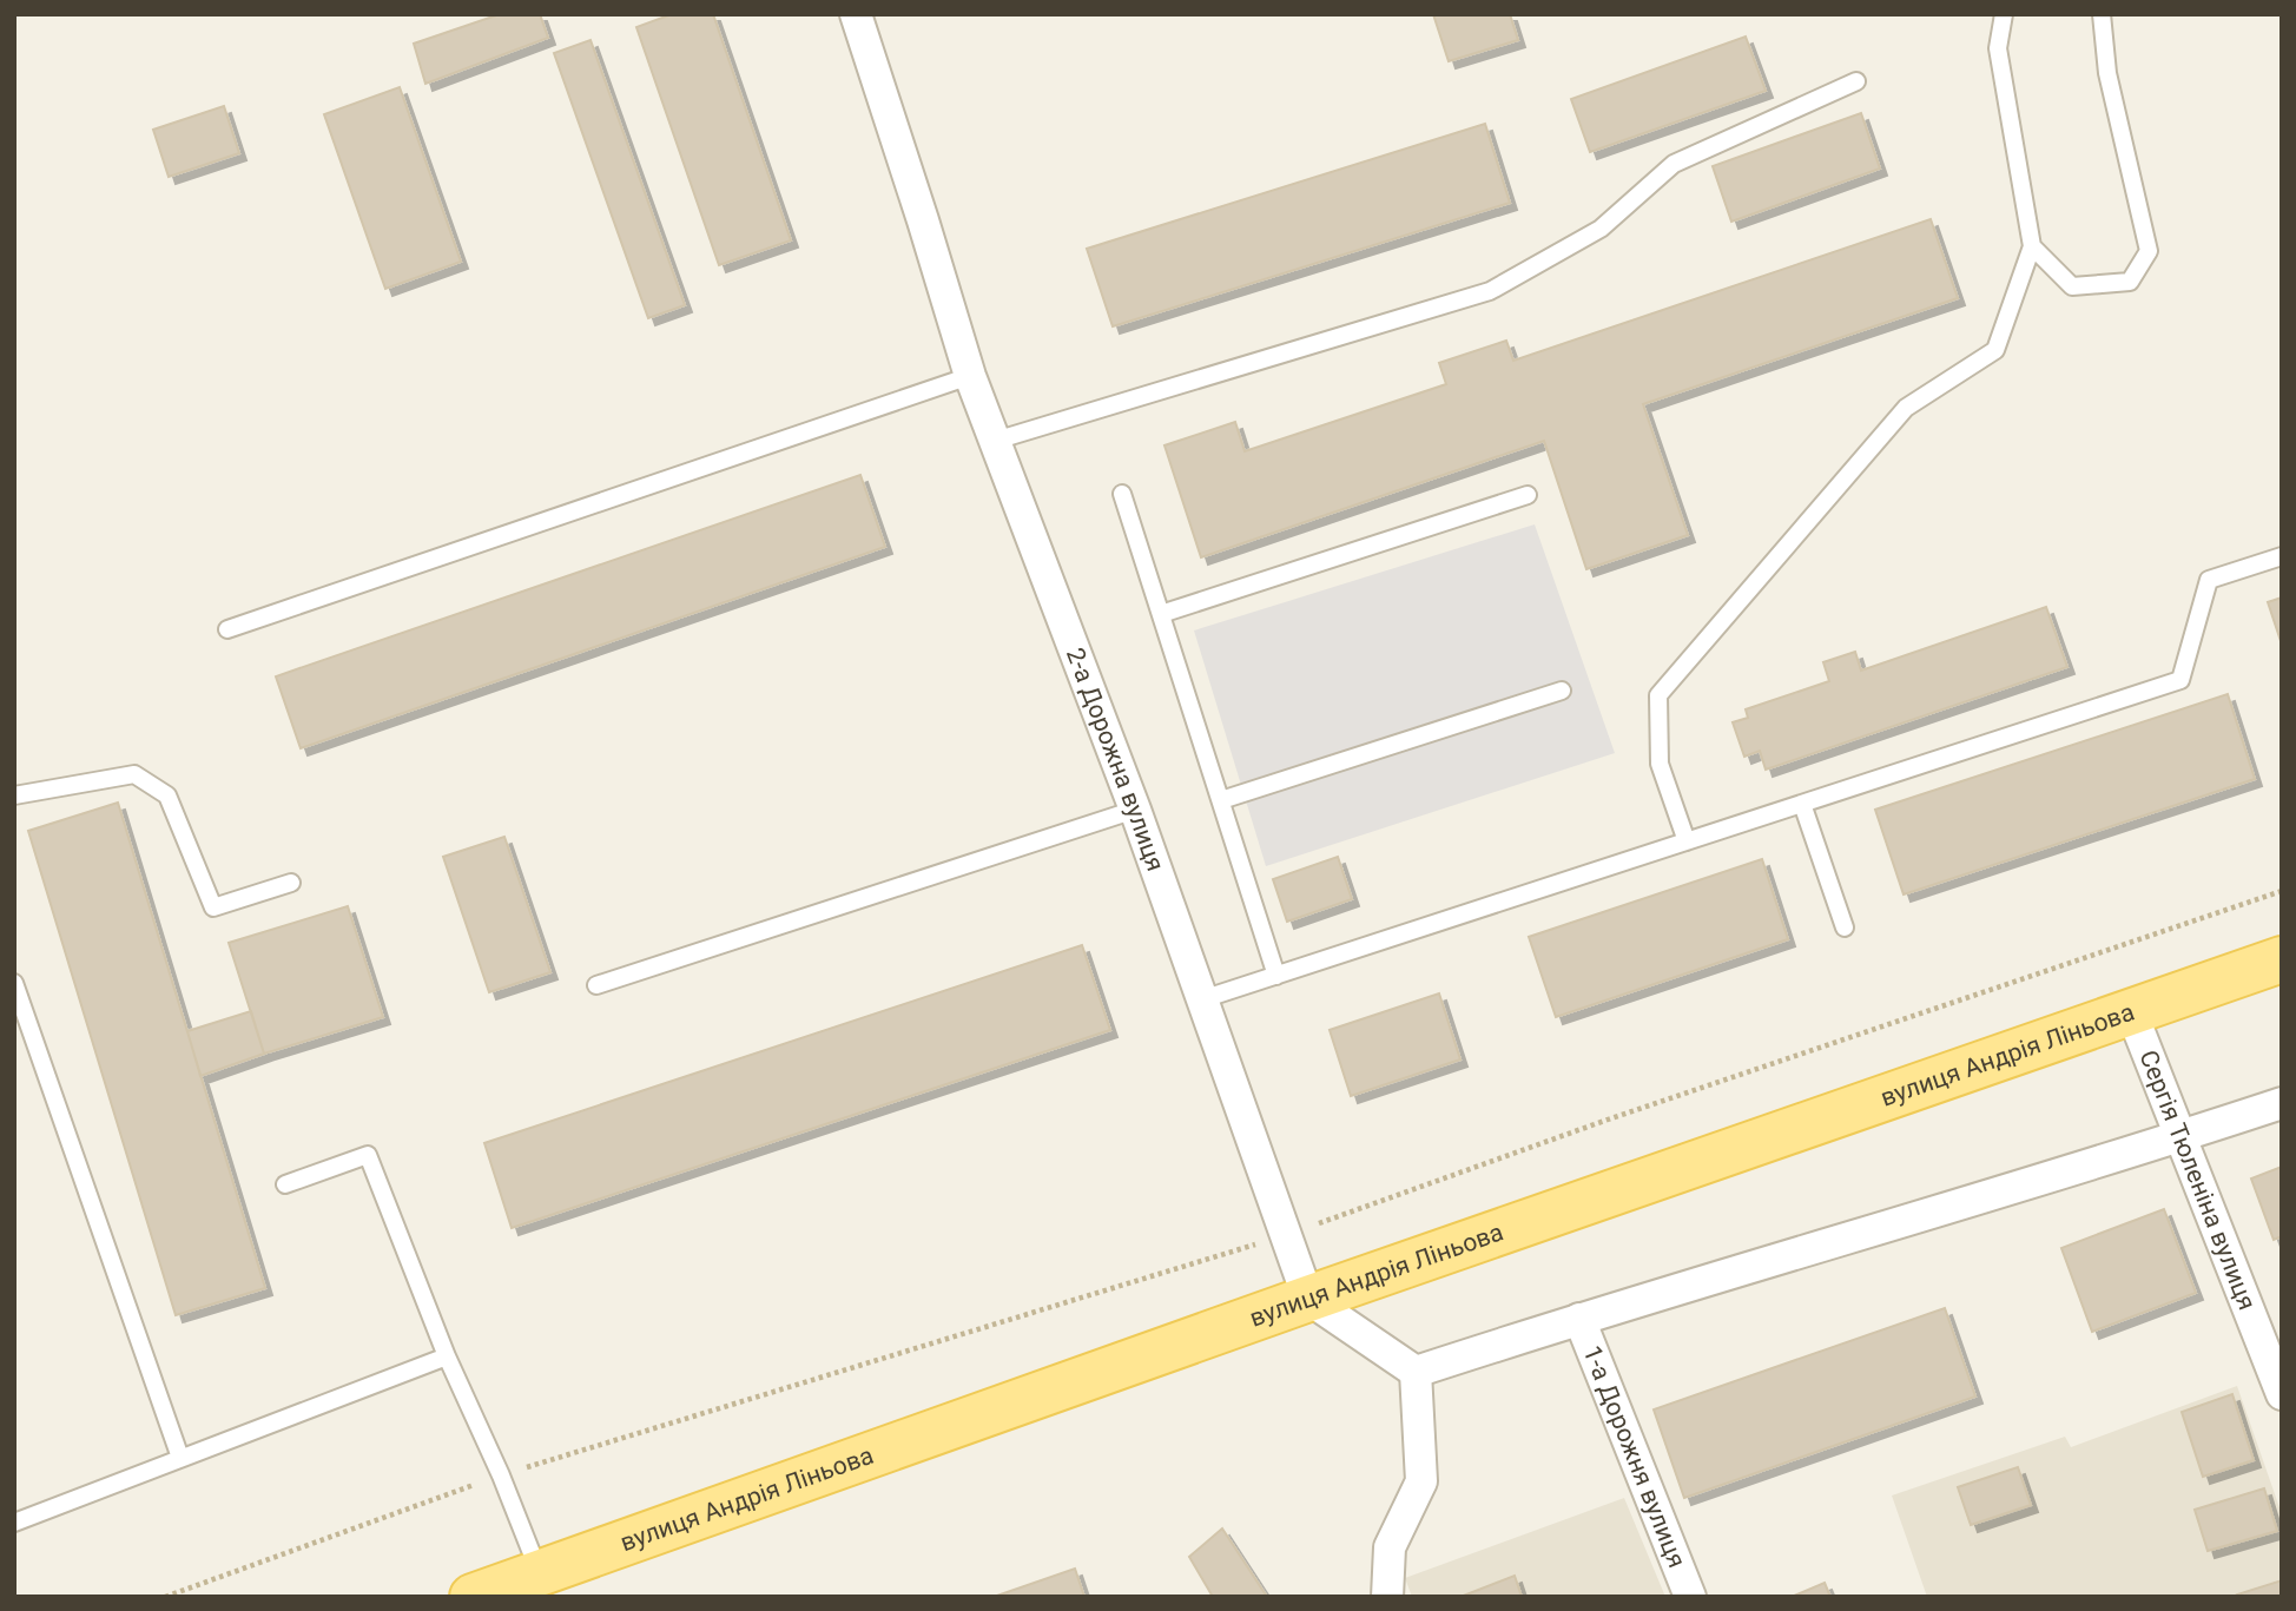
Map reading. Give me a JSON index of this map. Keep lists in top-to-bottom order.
{
  "streets": {
    "main road": ["вулиця Андрія Ліньова"],
    "street": ["2-а Дорожна вулиця", "Сергія Тюленіна вулиця", "1-а Дорожня вулиця"]
  },
  "crossings": [
    ["2-а Дорожна вулиця", "вулиця Андрія Ліньова"],
    ["вулиця Андрія Ліньова", "Сергія Тюленіна вулиця"]
  ]
}
